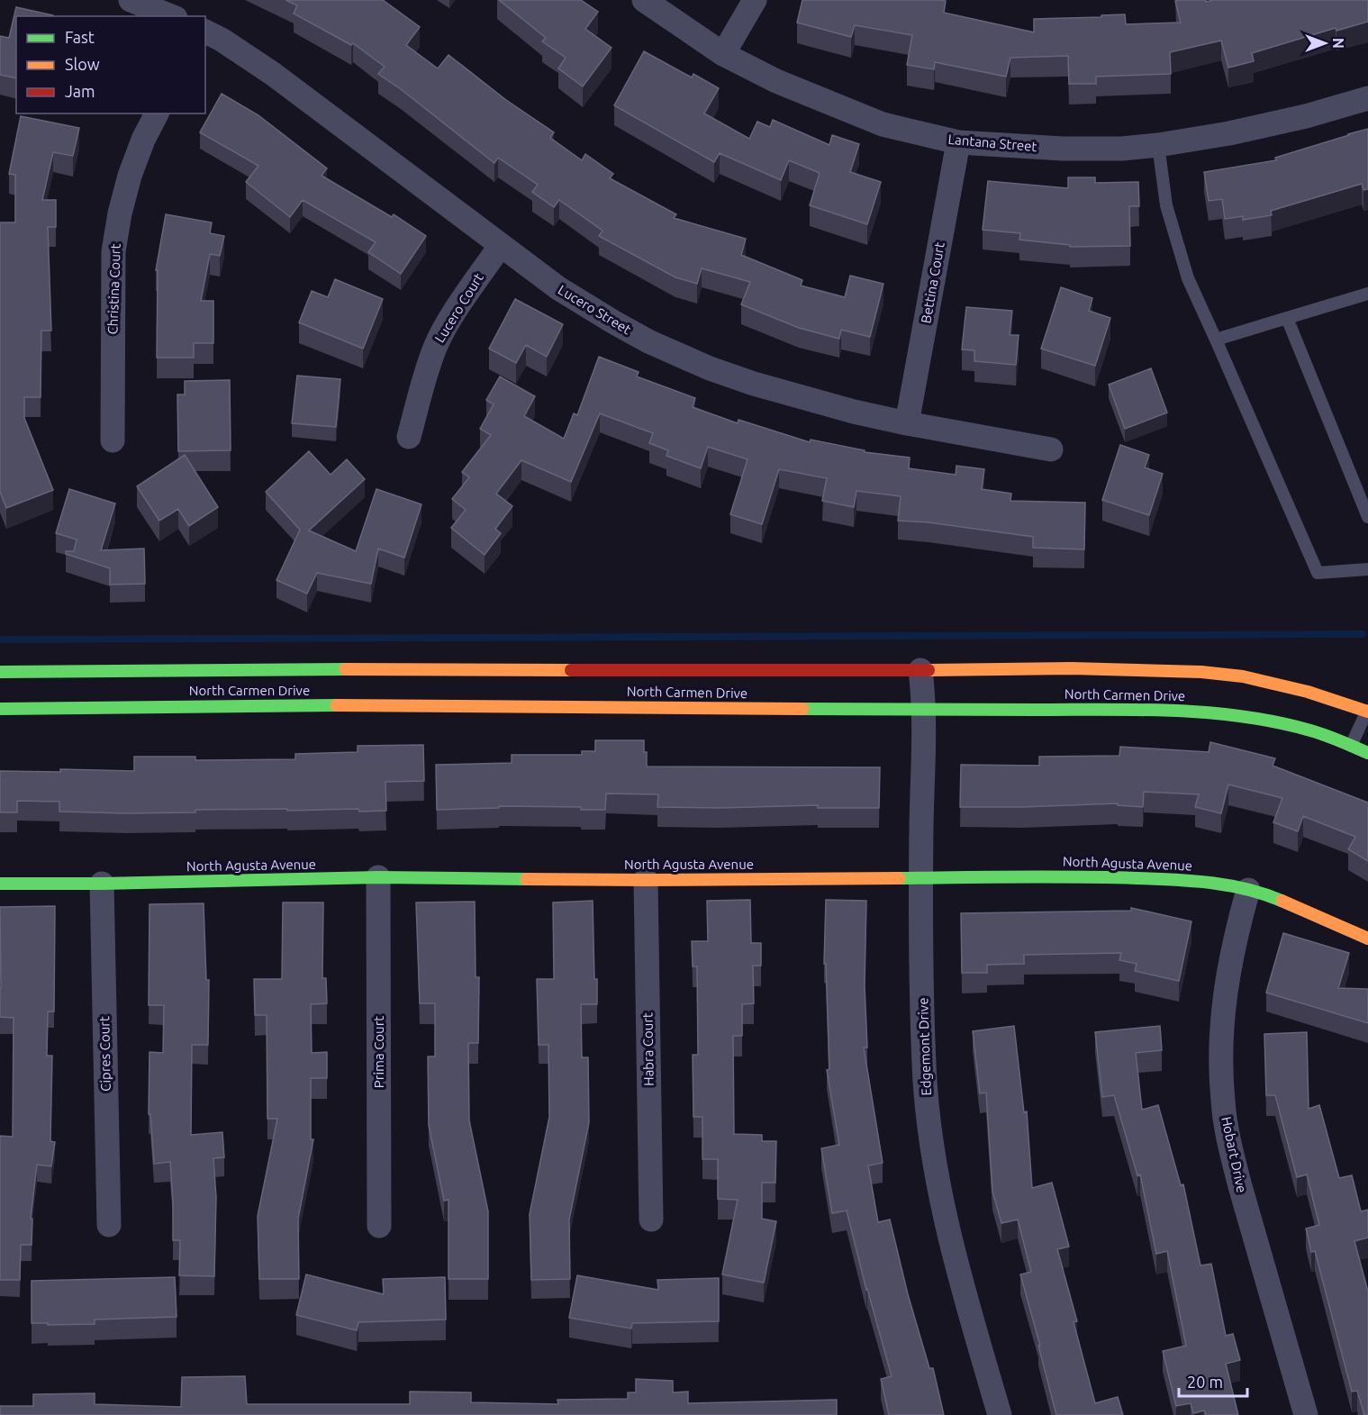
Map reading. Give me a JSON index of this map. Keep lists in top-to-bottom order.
{
  "streets": {
    "main road": ["North Carmen Drive", "North Agusta Avenue"],
    "street": [
      "Lantana Street",
      "Bettina Court",
      "Christina Court",
      "Lucero Court",
      "Lucero Street",
      "Edgemont Drive",
      "Habra Court",
      "Prima Court",
      "Cipres Court",
      "Hobart Drive"
    ]
  },
  "crossings": [
    ["Lantana Street", "Bettina Court"],
    ["Bettina Court", "Lucero Street"],
    ["Lucero Court", "Lucero Street"],
    ["North Carmen Drive", "Edgemont Drive"],
    ["North Agusta Avenue", "Edgemont Drive"],
    ["North Agusta Avenue", "Habra Court"],
    ["North Agusta Avenue", "Prima Court"],
    ["North Agusta Avenue", "Cipres Court"],
    ["North Agusta Avenue", "Hobart Drive"]
  ],
  "legend": ["Fast", "Slow", "Jam"],
  "scale_bar": "20 m",
  "north": "right"
}
